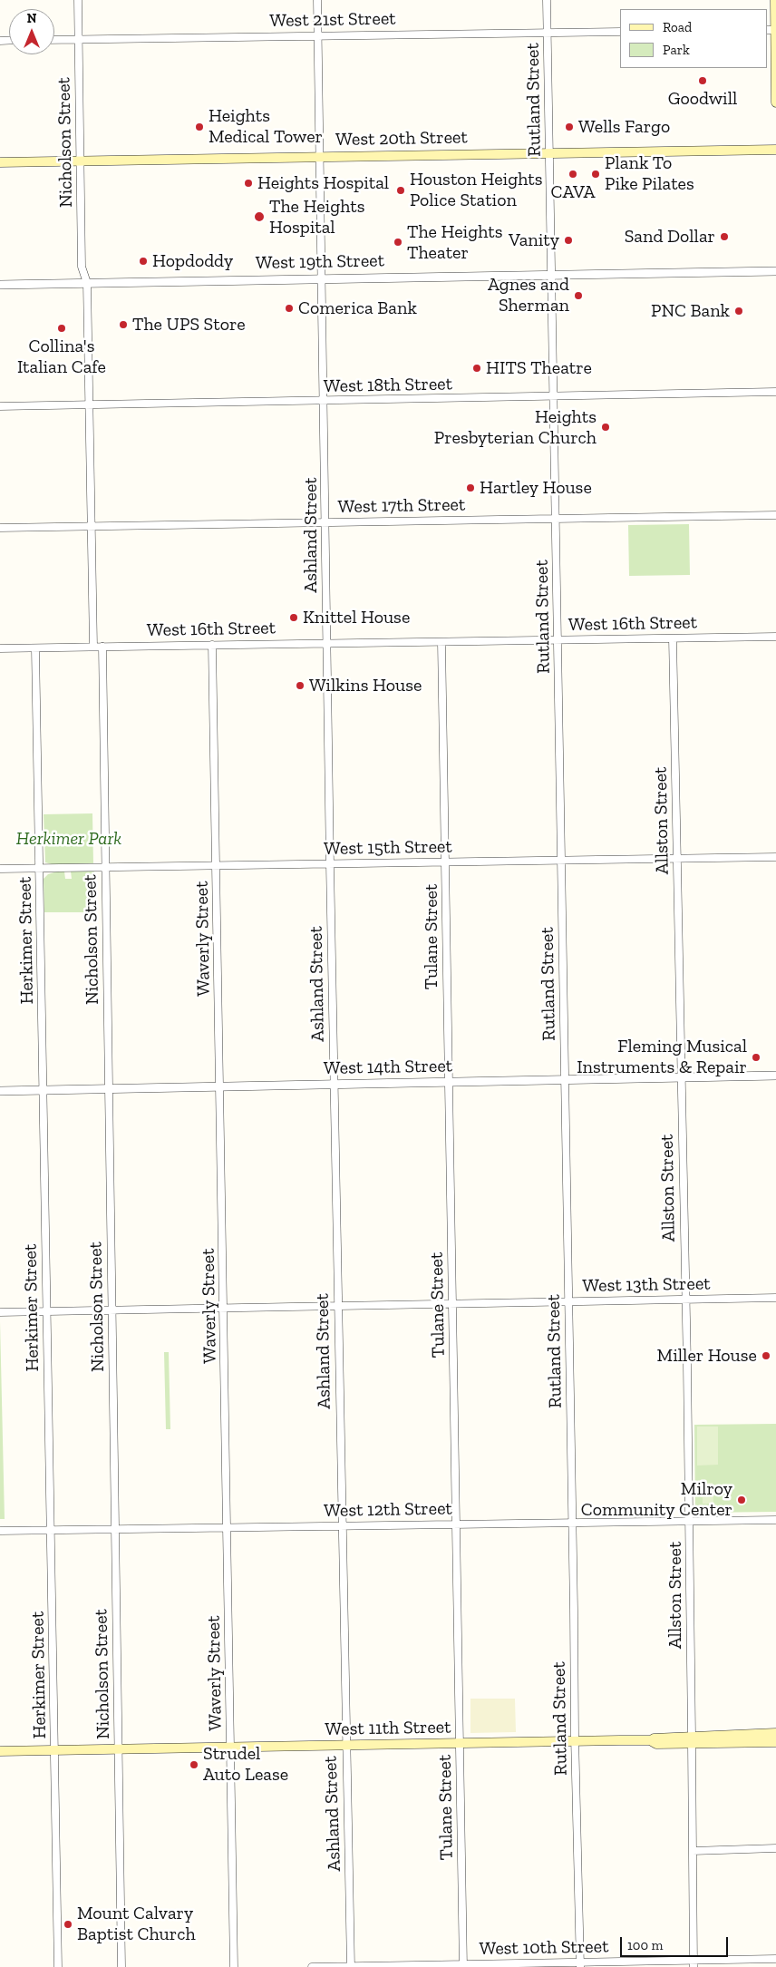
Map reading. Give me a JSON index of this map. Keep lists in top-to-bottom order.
{
  "streets": {
    "main road": ["West 20th Street", "West 11th Street"],
    "street": [
      "West 21st Street",
      "Rutland Street",
      "Nicholson Street",
      "West 19th Street",
      "West 18th Street",
      "West 17th Street",
      "Ashland Street",
      "West 16th Street",
      "Allston Street",
      "West 15th Street",
      "Tulane Street",
      "Waverly Street",
      "Herkimer Street",
      "West 14th Street",
      "West 13th Street",
      "West 12th Street",
      "West 10th Street"
    ]
  },
  "crossings": [
    ["West 21st Street", "Rutland Street"],
    ["West 21st Street", "Nicholson Street"],
    ["West 21st Street", "Ashland Street"],
    ["Rutland Street", "West 20th Street"],
    ["Rutland Street", "West 19th Street"],
    ["Rutland Street", "West 18th Street"],
    ["Rutland Street", "West 17th Street"],
    ["Rutland Street", "West 16th Street"],
    ["Rutland Street", "West 15th Street"],
    ["Rutland Street", "West 14th Street"],
    ["Rutland Street", "West 13th Street"],
    ["Rutland Street", "West 12th Street"],
    ["Rutland Street", "West 11th Street"],
    ["Rutland Street", "West 10th Street"],
    ["West 20th Street", "Nicholson Street"],
    ["West 20th Street", "Ashland Street"],
    ["Nicholson Street", "West 19th Street"],
    ["Nicholson Street", "West 18th Street"],
    ["Nicholson Street", "West 17th Street"],
    ["Nicholson Street", "West 16th Street"],
    ["Nicholson Street", "West 15th Street"],
    ["Nicholson Street", "West 14th Street"],
    ["Nicholson Street", "West 13th Street"],
    ["Nicholson Street", "West 12th Street"],
    ["Nicholson Street", "West 11th Street"],
    ["West 19th Street", "Ashland Street"],
    ["West 18th Street", "Ashland Street"],
    ["West 17th Street", "Ashland Street"],
    ["Ashland Street", "West 16th Street"],
    ["Ashland Street", "West 15th Street"],
    ["Ashland Street", "West 14th Street"],
    ["Ashland Street", "West 13th Street"],
    ["Ashland Street", "West 12th Street"],
    ["Ashland Street", "West 11th Street"],
    ["Ashland Street", "West 10th Street"],
    ["West 16th Street", "Allston Street"],
    ["West 16th Street", "Tulane Street"],
    ["West 16th Street", "Waverly Street"],
    ["West 16th Street", "Herkimer Street"],
    ["Allston Street", "West 15th Street"],
    ["Allston Street", "West 14th Street"],
    ["Allston Street", "West 13th Street"],
    ["Allston Street", "West 12th Street"],
    ["Allston Street", "West 11th Street"],
    ["Allston Street", "West 10th Street"],
    ["West 15th Street", "Tulane Street"],
    ["West 15th Street", "Waverly Street"],
    ["West 15th Street", "Herkimer Street"],
    ["Tulane Street", "West 14th Street"],
    ["Tulane Street", "West 13th Street"],
    ["Tulane Street", "West 12th Street"],
    ["Tulane Street", "West 11th Street"],
    ["Tulane Street", "West 10th Street"],
    ["Waverly Street", "West 14th Street"],
    ["Waverly Street", "West 13th Street"],
    ["Waverly Street", "West 12th Street"],
    ["Waverly Street", "West 11th Street"],
    ["Herkimer Street", "West 14th Street"],
    ["Herkimer Street", "West 13th Street"],
    ["Herkimer Street", "West 12th Street"],
    ["Herkimer Street", "West 11th Street"]
  ],
  "parks": ["Herkimer Park"],
  "places": [
    "Goodwill",
    "Heights Medical Tower",
    "Wells Fargo",
    "CAVA",
    "Plank To Pike Pilates",
    "Heights Hospital",
    "Houston Heights Police Station",
    "The Heights Hospital",
    "Sand Dollar",
    "Vanity",
    "The Heights Theater",
    "Hopdoddy",
    "Agnes and Sherman",
    "Comerica Bank",
    "PNC Bank",
    "The UPS Store",
    "Collina's Italian Cafe",
    "HITS Theatre",
    "Heights Presbyterian Church",
    "Hartley House",
    "Knittel House",
    "Wilkins House",
    "Fleming Musical Instruments & Repair",
    "Miller House",
    "Milroy Community Center",
    "Strudel Auto Lease",
    "Mount Calvary Baptist Church"
  ],
  "legend": ["Road", "Park"],
  "scale_bar": "100 m",
  "north": "top"
}
